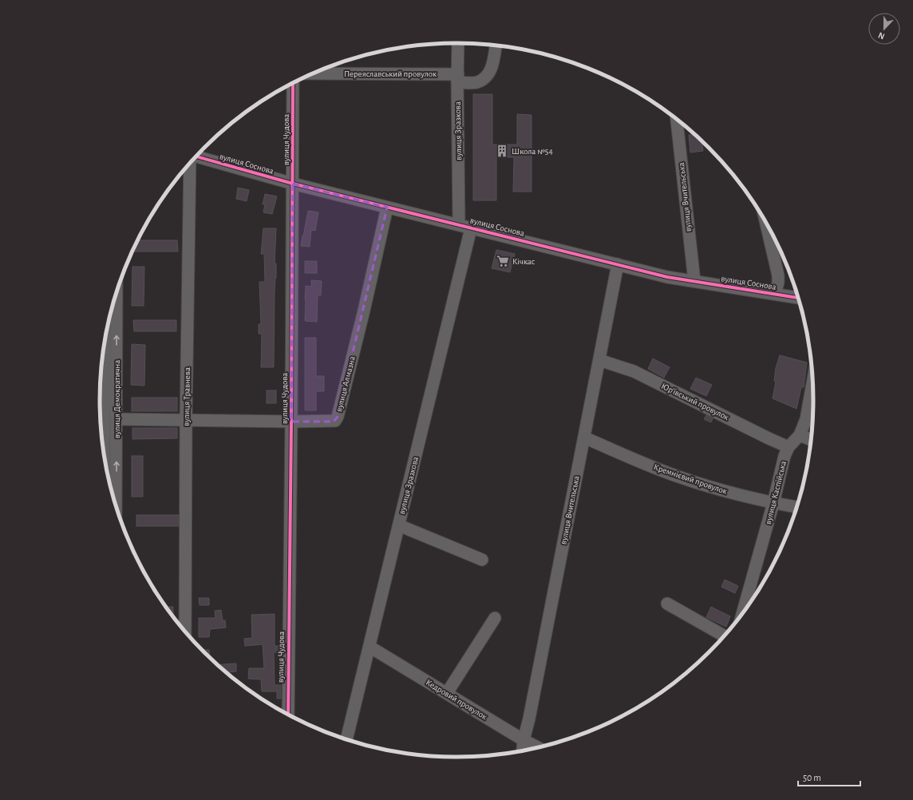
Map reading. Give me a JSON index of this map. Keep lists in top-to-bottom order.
{
  "streets": {
    "street": [
      "Переяславський провулок",
      "вулиця Зразкова",
      "вулиця Чудова",
      "вулиця Соснова",
      "вулиця Вчительська",
      "вулиця Алмазна",
      "вулиця Травнева",
      "вулиця Демократична",
      "Юр’ївський провулок",
      "Кремнієвий провулок",
      "вулиця Каспійська",
      "Кедровий провулок"
    ]
  },
  "crossings": [
    ["Переяславський провулок", "вулиця Зразкова"],
    ["вулиця Зразкова", "вулиця Соснова"],
    ["вулиця Зразкова", "Кедровий провулок"],
    ["вулиця Чудова", "вулиця Соснова"],
    ["вулиця Чудова", "вулиця Алмазна"],
    ["вулиця Соснова", "вулиця Вчительська"],
    ["вулиця Соснова", "вулиця Алмазна"],
    ["вулиця Вчительська", "Юр’ївський провулок"],
    ["вулиця Вчительська", "Кремнієвий провулок"],
    ["вулиця Вчительська", "Кедровий провулок"],
    ["вулиця Алмазна", "вулиця Травнева"],
    ["вулиця Алмазна", "вулиця Демократична"],
    ["Юр’ївський провулок", "вулиця Каспійська"],
    ["Кремнієвий провулок", "вулиця Каспійська"]
  ],
  "places": {
    "building": ["Школа №54"],
    "supermarket": ["Кічкас"]
  },
  "scale_bar": "50 m",
  "north": "bottom"
}
